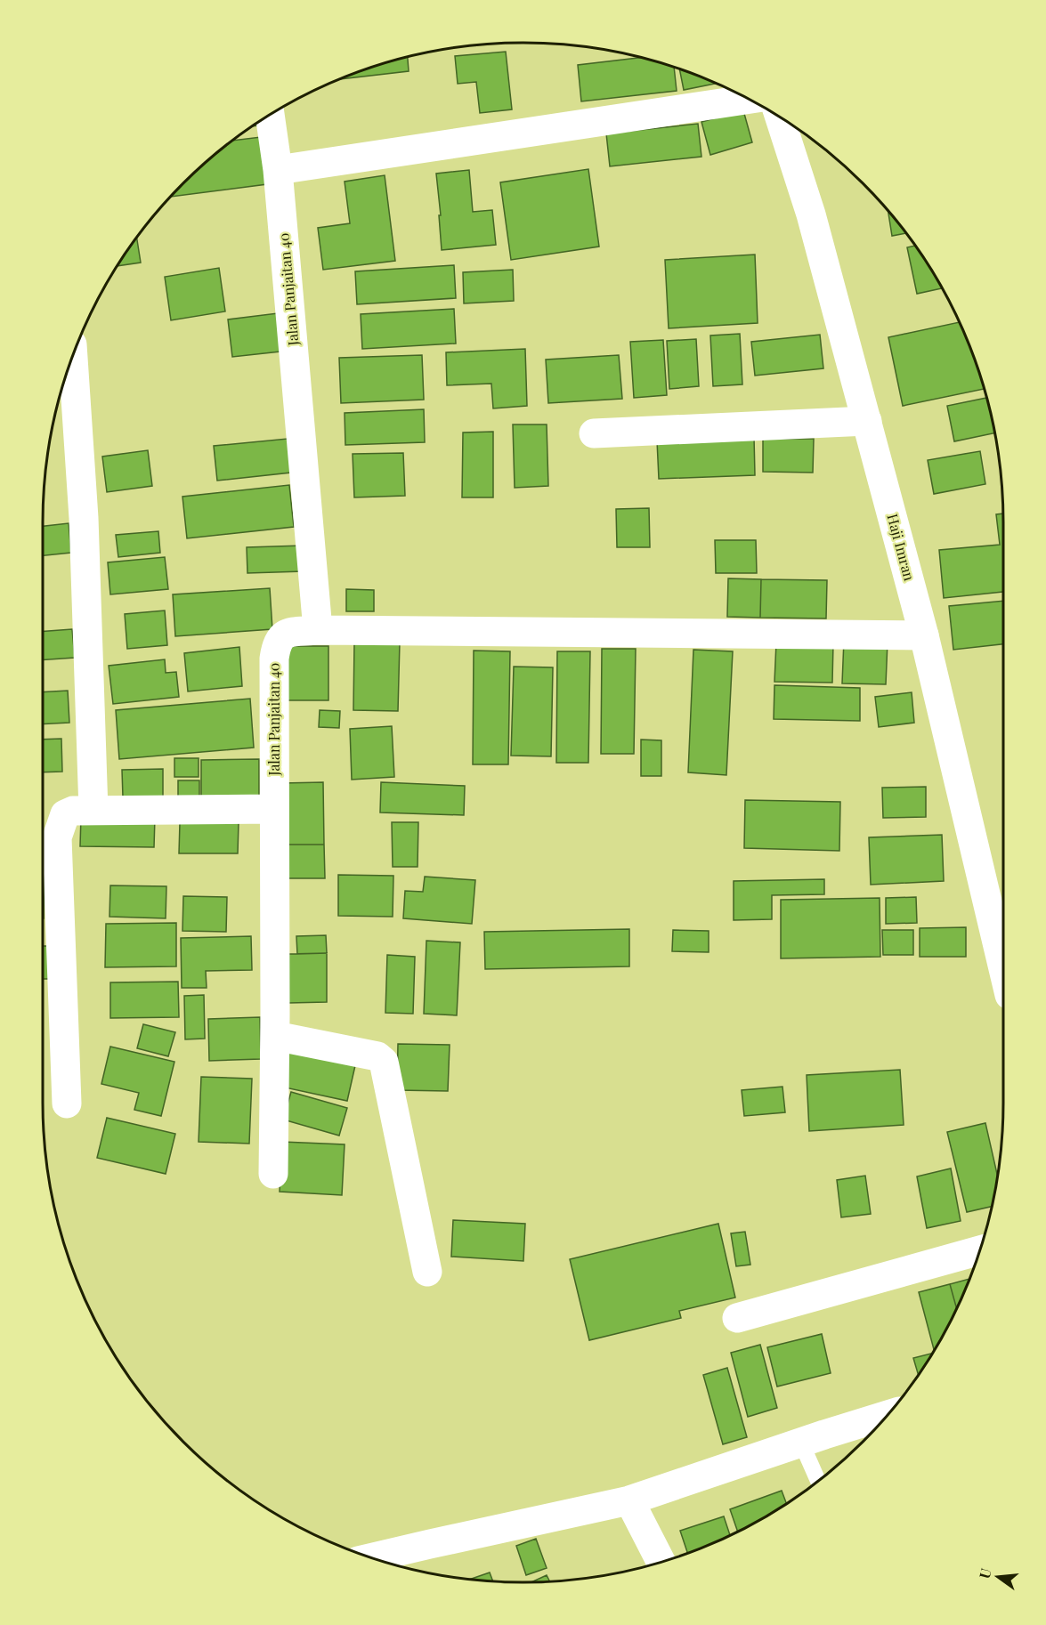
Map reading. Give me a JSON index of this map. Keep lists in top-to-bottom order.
{
  "streets": {
    "street": ["Jalan Panjaitan 40", "Haji Imran"]
  },
  "north": "left"
}
